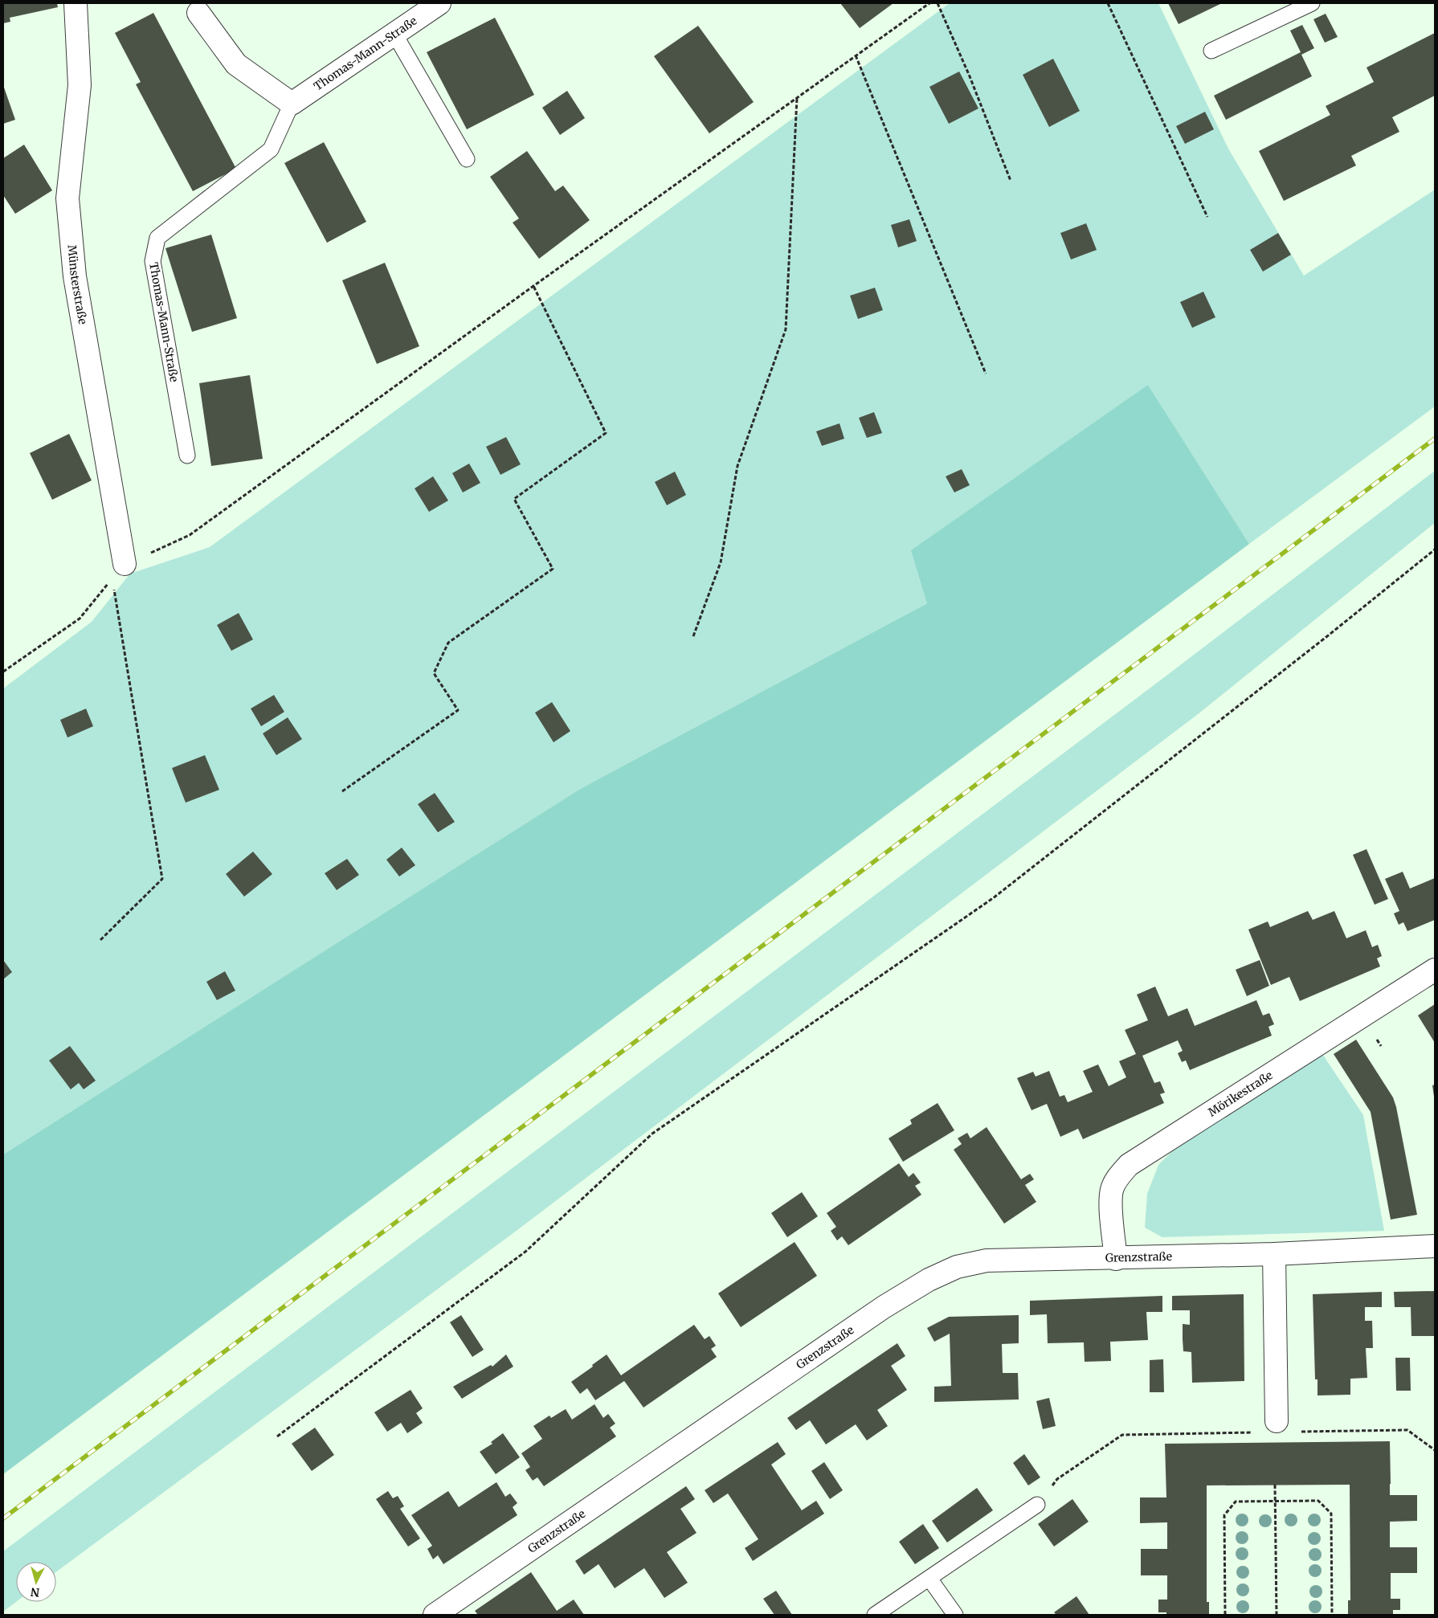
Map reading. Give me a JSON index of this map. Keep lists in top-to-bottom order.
{
  "streets": {
    "street": [
      "Thomas-Mann-Straße",
      "Münsterstraße",
      "Mörikestraße",
      "Grenzstraße"
    ]
  },
  "crossings": [
    ["Mörikestraße", "Grenzstraße"]
  ],
  "north": "bottom"
}
